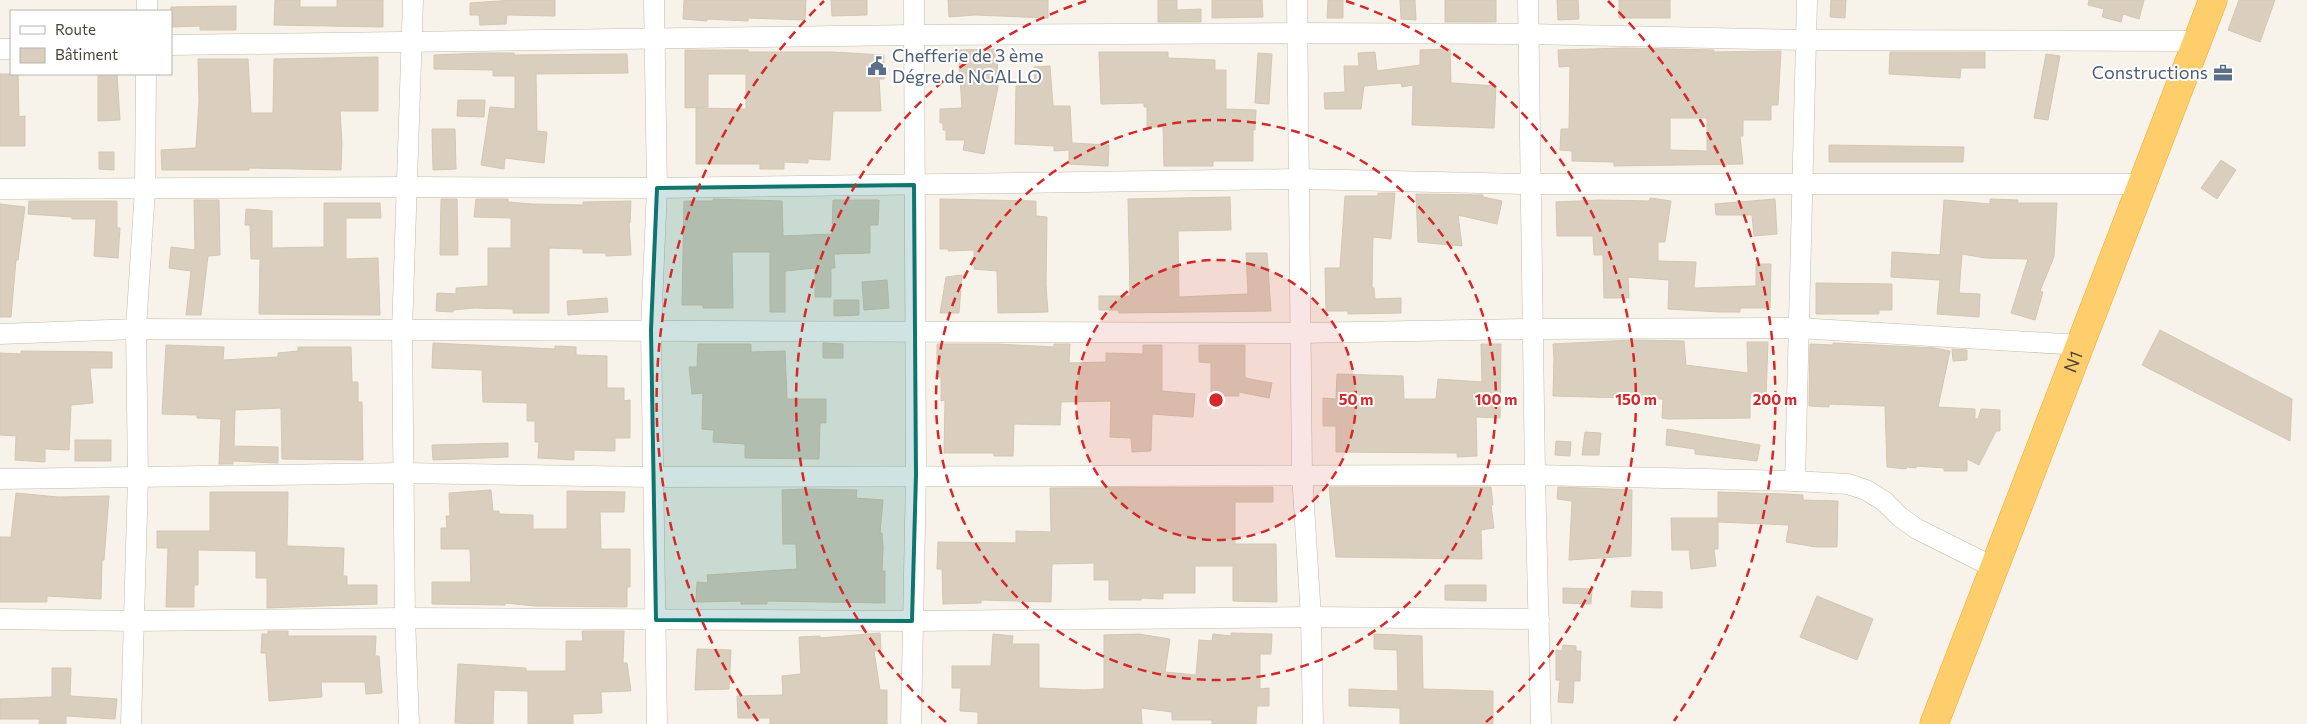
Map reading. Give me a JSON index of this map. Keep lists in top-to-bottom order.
{
  "streets": {
    "highway": ["N1"]
  },
  "places": {
    "public building": ["Chefferie de 3 ème Dégre de NGALLO"],
    "office": ["Constructions"]
  },
  "legend": ["Route", "Bâtiment"],
  "rings": [
    "50 m",
    "100 m",
    "150 m",
    "200 m"
  ]
}
